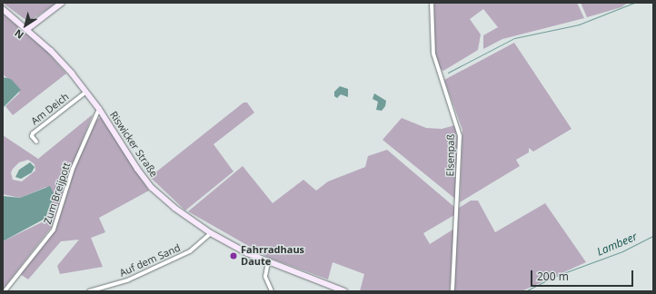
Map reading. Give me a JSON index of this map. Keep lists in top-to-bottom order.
{
  "streets": {
    "street": [
      "Am Deich",
      "Riswicker Straße",
      "Elsenpaß",
      "Zum Breijpott",
      "Auf dem Sand"
    ]
  },
  "crossings": [
    ["Am Deich", "Riswicker Straße"],
    ["Riswicker Straße", "Zum Breijpott"],
    ["Riswicker Straße", "Auf dem Sand"]
  ],
  "water": ["Lambeer"],
  "places": ["Fahrradhaus Daute"],
  "scale_bar": "200 m",
  "north": "bottom left"
}
